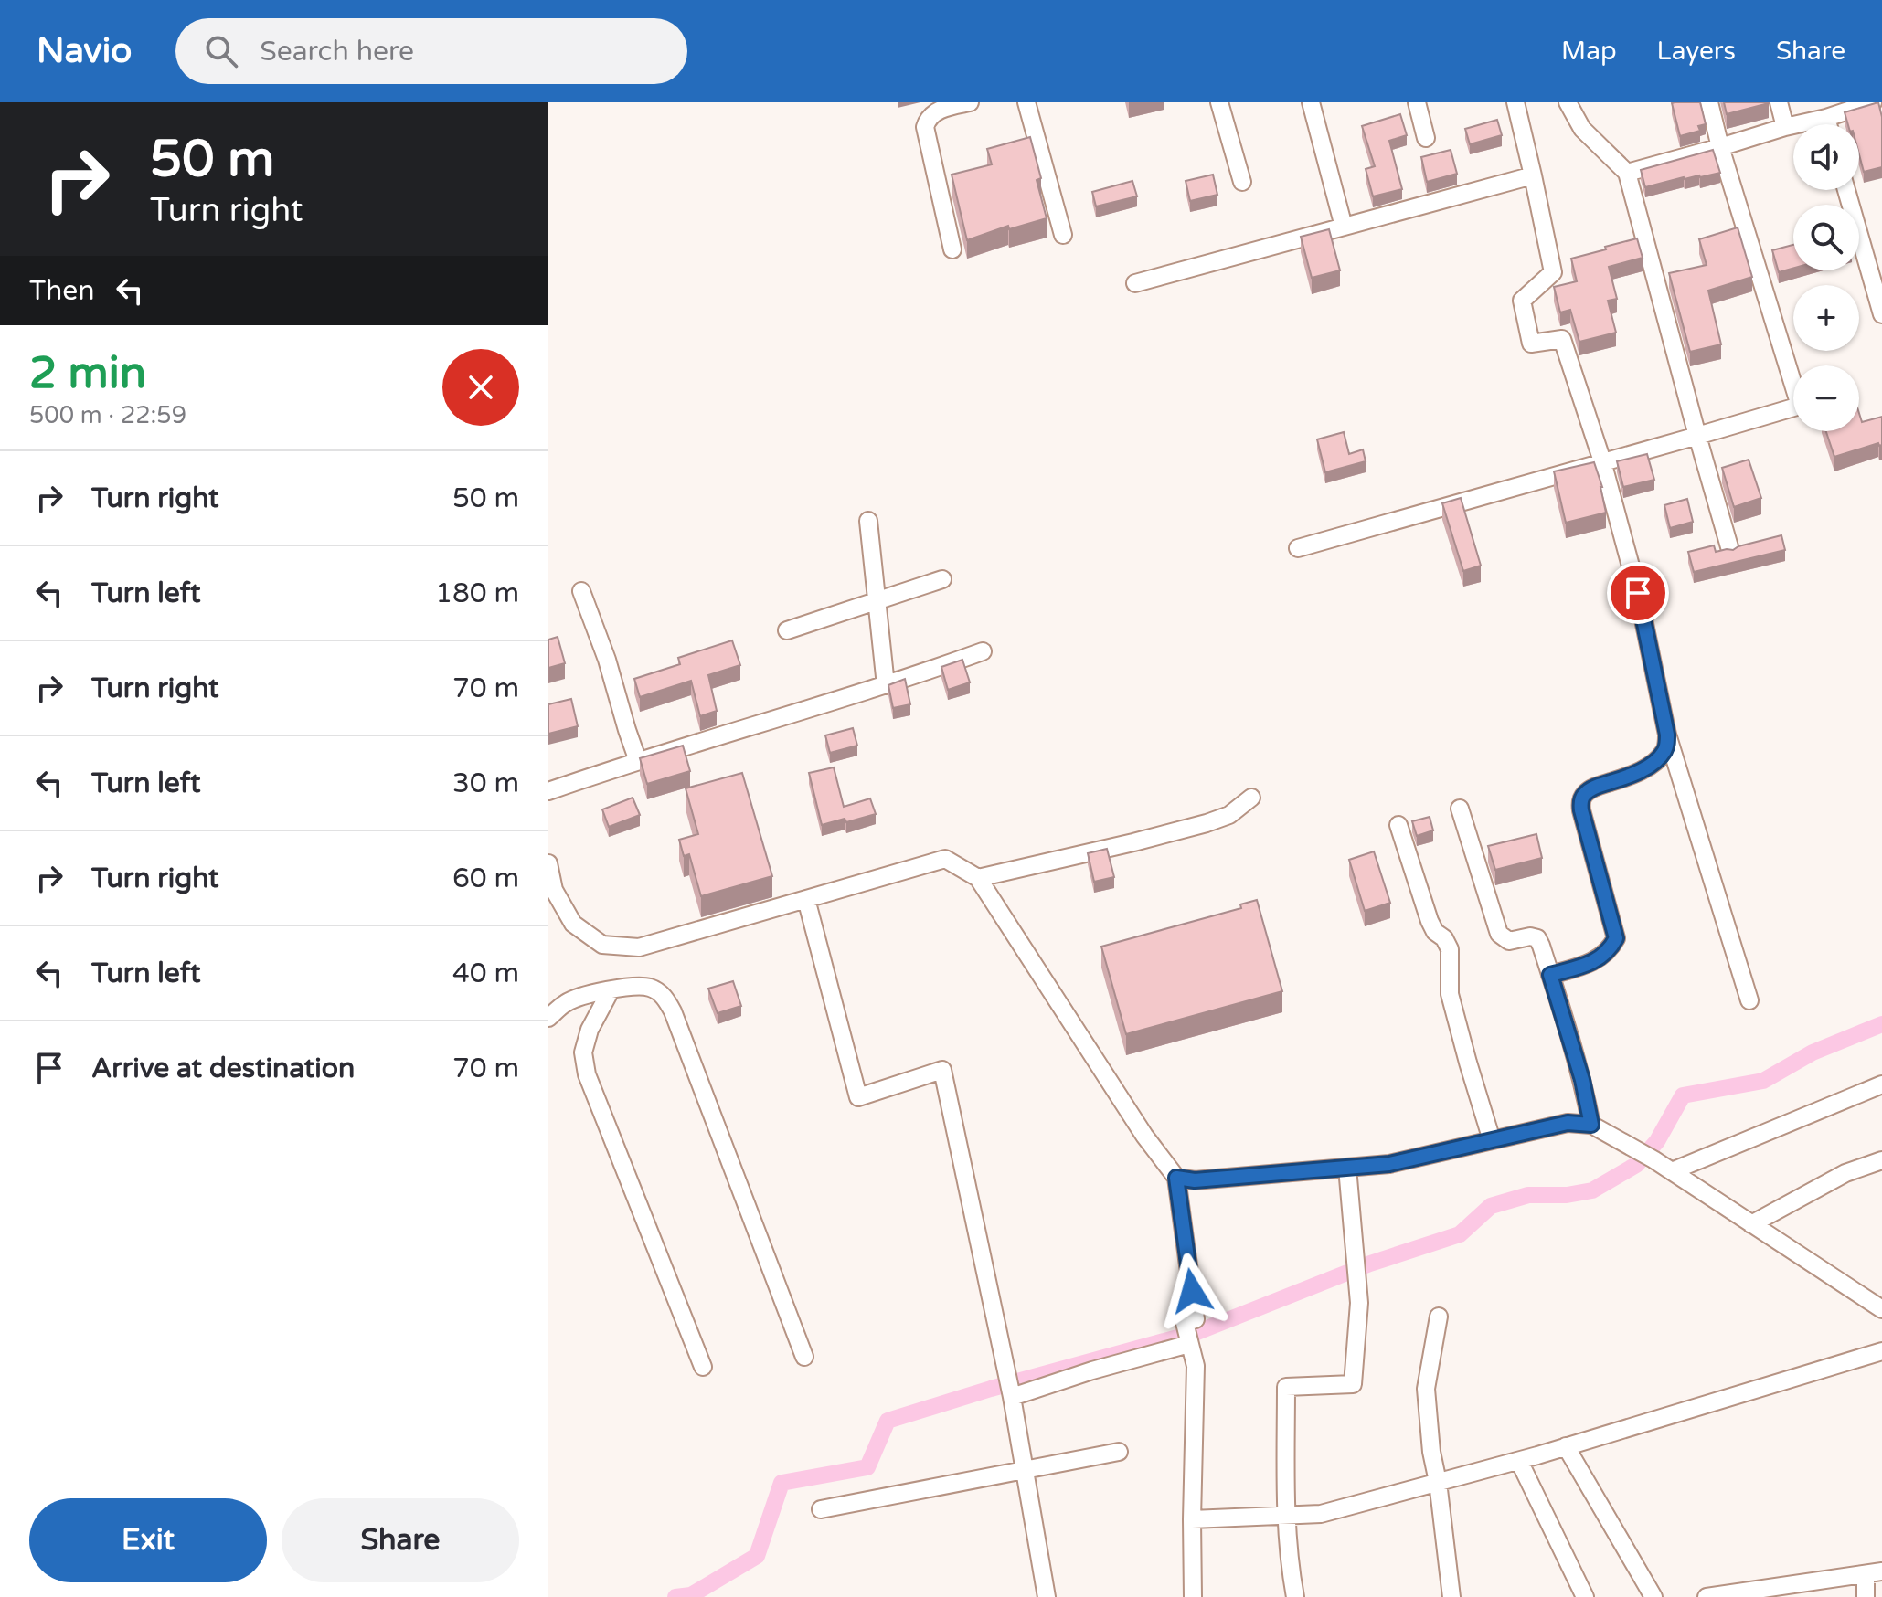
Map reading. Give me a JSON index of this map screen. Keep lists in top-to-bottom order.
{
  "page": {
    "header": "Navio",
    "search": "Search here",
    "nav": ["Map", "Layers", "Share"],
    "turn": ["50 m", "Turn right"],
    "map_buttons": ["+", "−"],
    "then": "Then",
    "heading": ["2 min", "500 m · 22:59"],
    "list": [
      {
        "name": "Turn right",
        "value": "50 m"
      },
      {
        "name": "Turn left",
        "value": "180 m"
      },
      {
        "name": "Turn right",
        "value": "70 m"
      },
      {
        "name": "Turn left",
        "value": "30 m"
      },
      {
        "name": "Turn right",
        "value": "60 m"
      },
      {
        "name": "Turn left",
        "value": "40 m"
      },
      {
        "name": "Arrive at destination",
        "value": "70 m"
      }
    ],
    "buttons": ["Exit", "Share"]
  }
}
